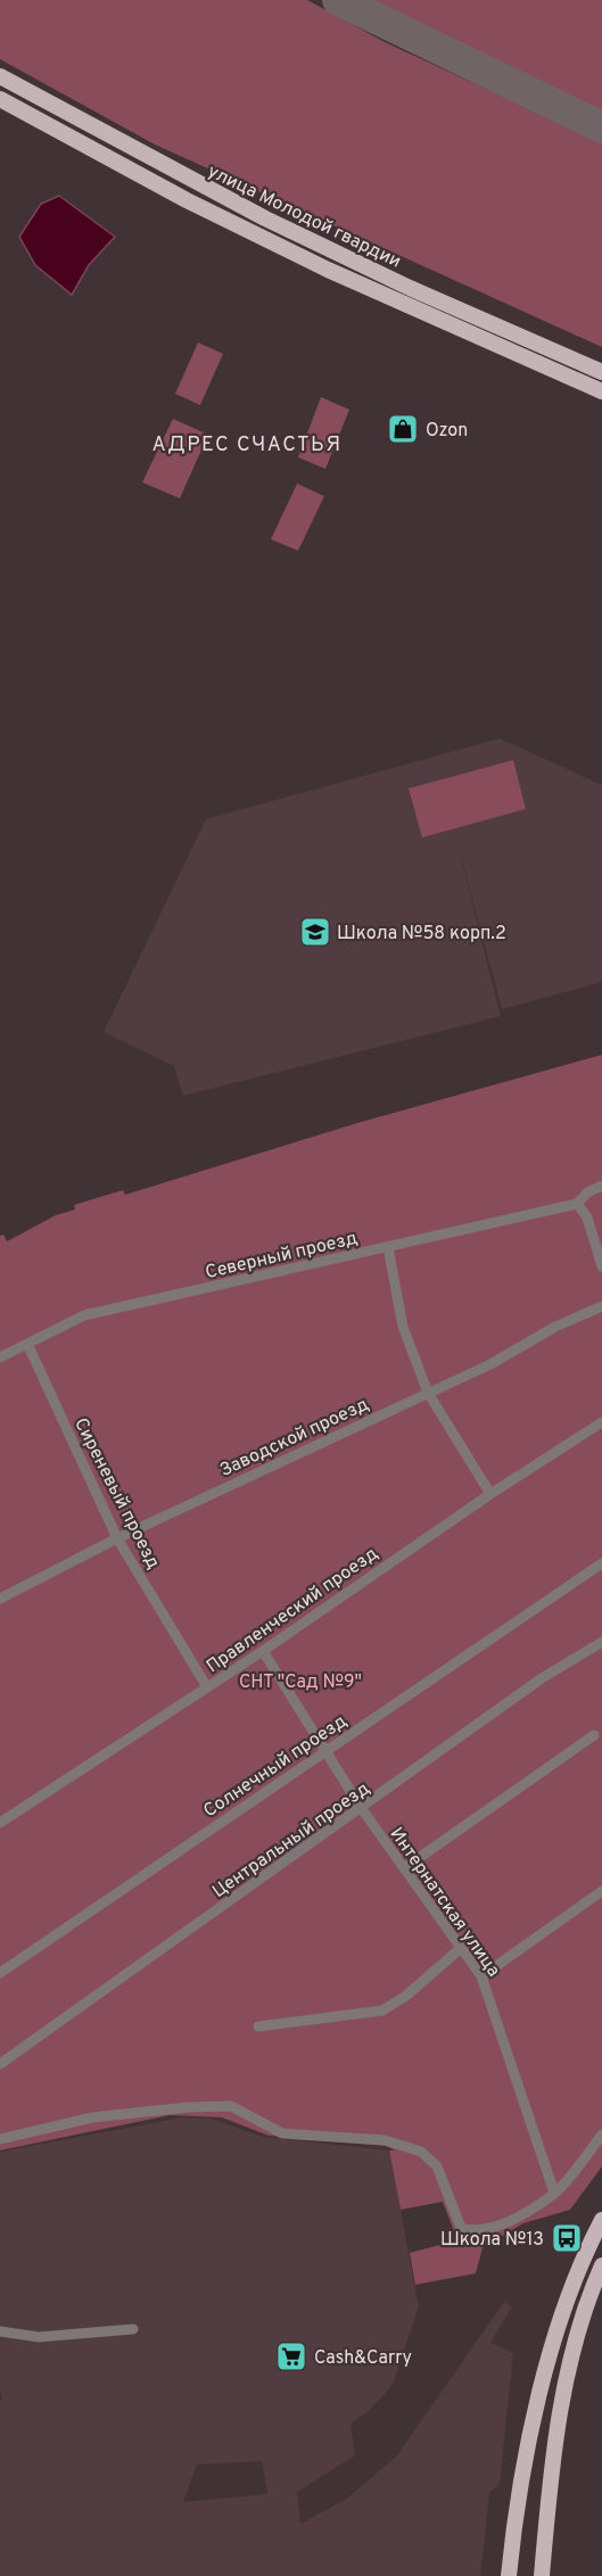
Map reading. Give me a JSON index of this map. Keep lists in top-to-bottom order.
{
  "streets": {
    "main road": ["улица Молодой гвардии"],
    "street": [
      "Северный проезд",
      "Заводской проезд",
      "Сиреневый проезд",
      "Правленческий проезд",
      "Солнечный проезд",
      "Центральный проезд",
      "Интернатская улица"
    ]
  },
  "crossings": [
    ["Северный проезд", "Сиреневый проезд"],
    ["Заводской проезд", "Сиреневый проезд"],
    ["Сиреневый проезд", "Правленческий проезд"],
    ["Правленческий проезд", "Интернатская улица"],
    ["Солнечный проезд", "Интернатская улица"],
    ["Центральный проезд", "Интернатская улица"]
  ],
  "districts": ["АДРЕС СЧАСТЬЯ"],
  "parks": ["СНТ \"Сад №9\""],
  "places": {
    "shop": ["Ozon"],
    "school or university": ["Школа №58 корп.2"],
    "bus stop": ["Школа №13"],
    "supermarket": ["Cash&Carry"]
  }
}
